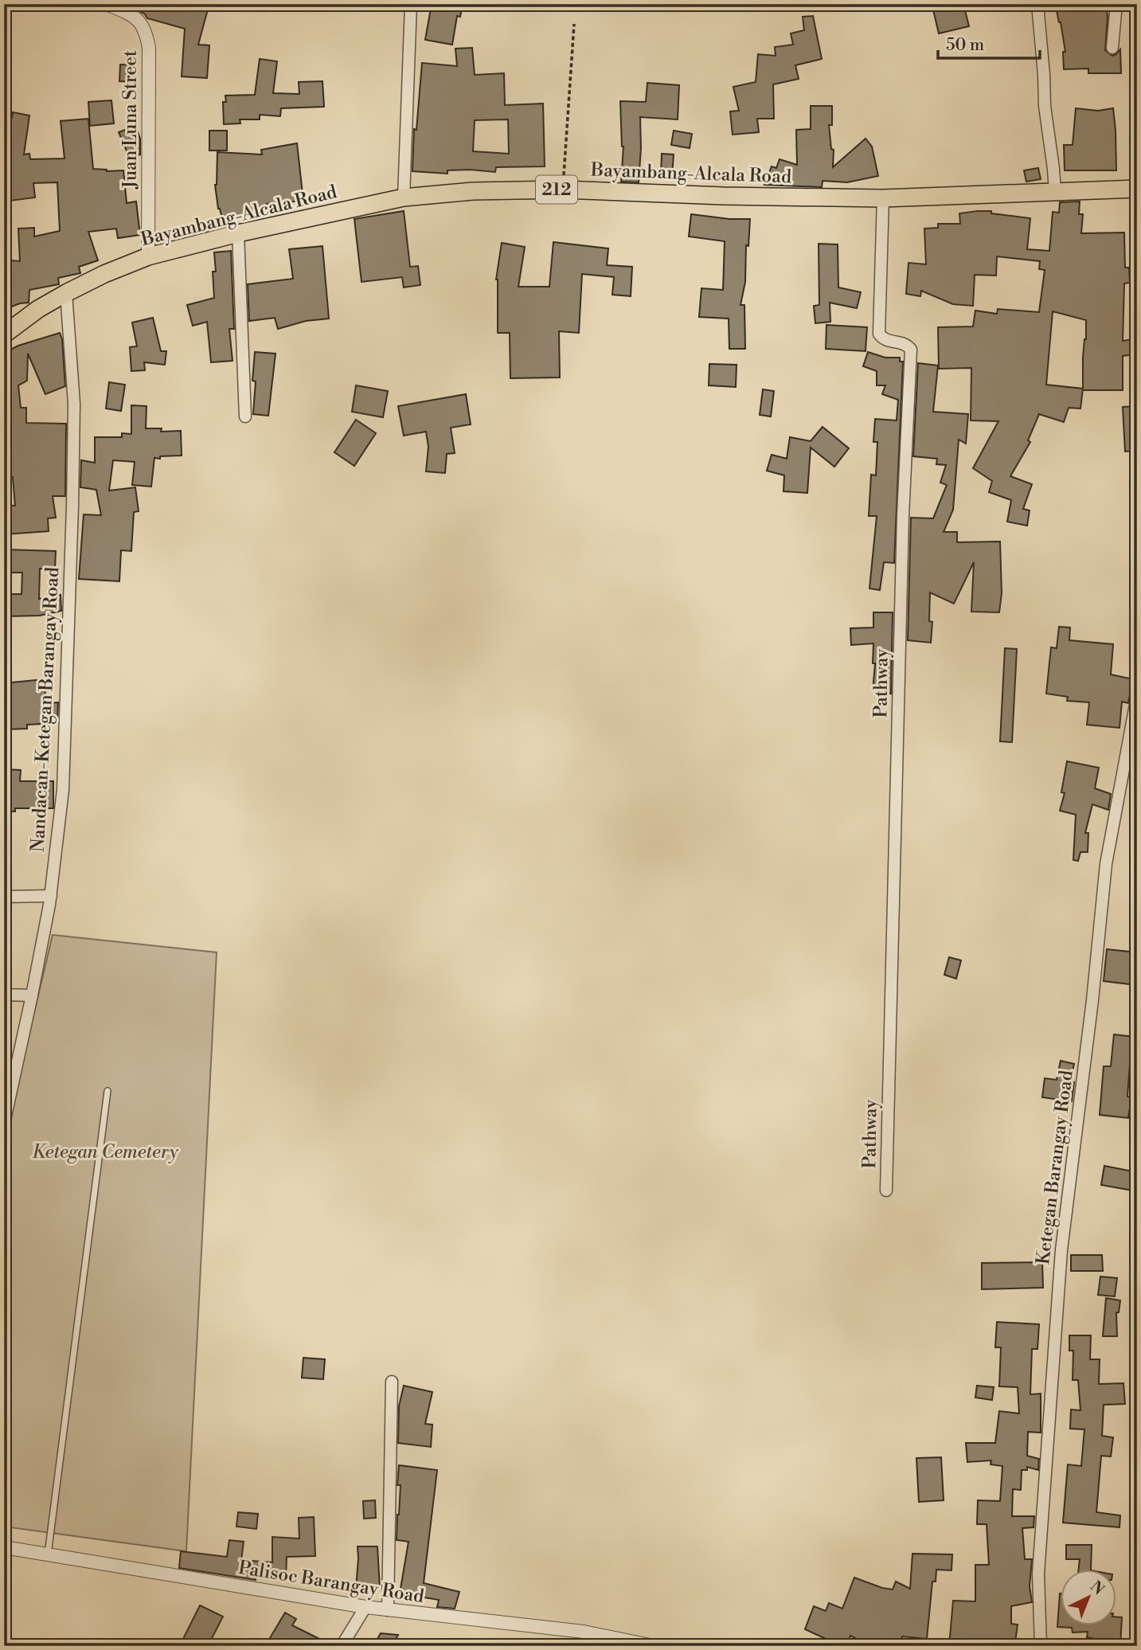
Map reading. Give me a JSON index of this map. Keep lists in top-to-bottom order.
{
  "streets": {
    "main road": ["Bayambang-Alcala Road", "212"],
    "street": [
      "Juan Luna Street",
      "Pathway",
      "Nandacan-Ketegan Barangay Road",
      "Ketegan Barangay Road",
      "Palisoc Barangay Road"
    ]
  },
  "crossings": [
    ["Juan Luna Street", "Bayambang-Alcala Road"],
    ["Bayambang-Alcala Road", "Pathway"],
    ["Bayambang-Alcala Road", "Nandacan-Ketegan Barangay Road"]
  ],
  "parks": ["Ketegan Cemetery"],
  "scale_bar": "50 m",
  "north": "top right"
}
